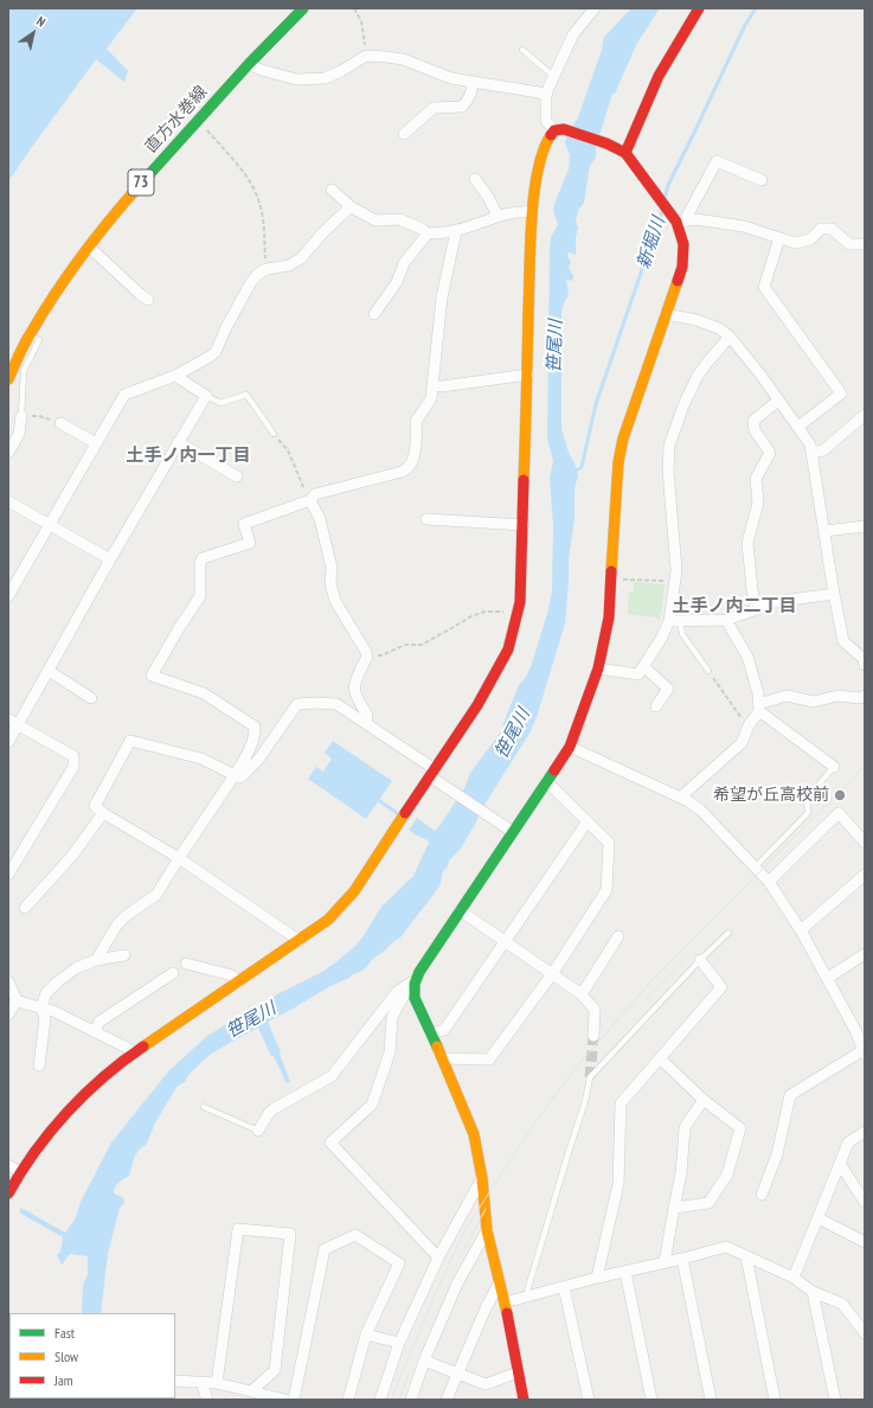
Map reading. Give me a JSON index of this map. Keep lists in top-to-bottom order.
{
  "streets": {
    "street": ["直方水巻線", "73"]
  },
  "districts": ["土手ノ内一丁目", "土手ノ内二丁目"],
  "water": ["新堀川", "笹尾川"],
  "places": ["希望が丘高校前"],
  "legend": ["Fast", "Slow", "Jam"],
  "north": "top right"
}
